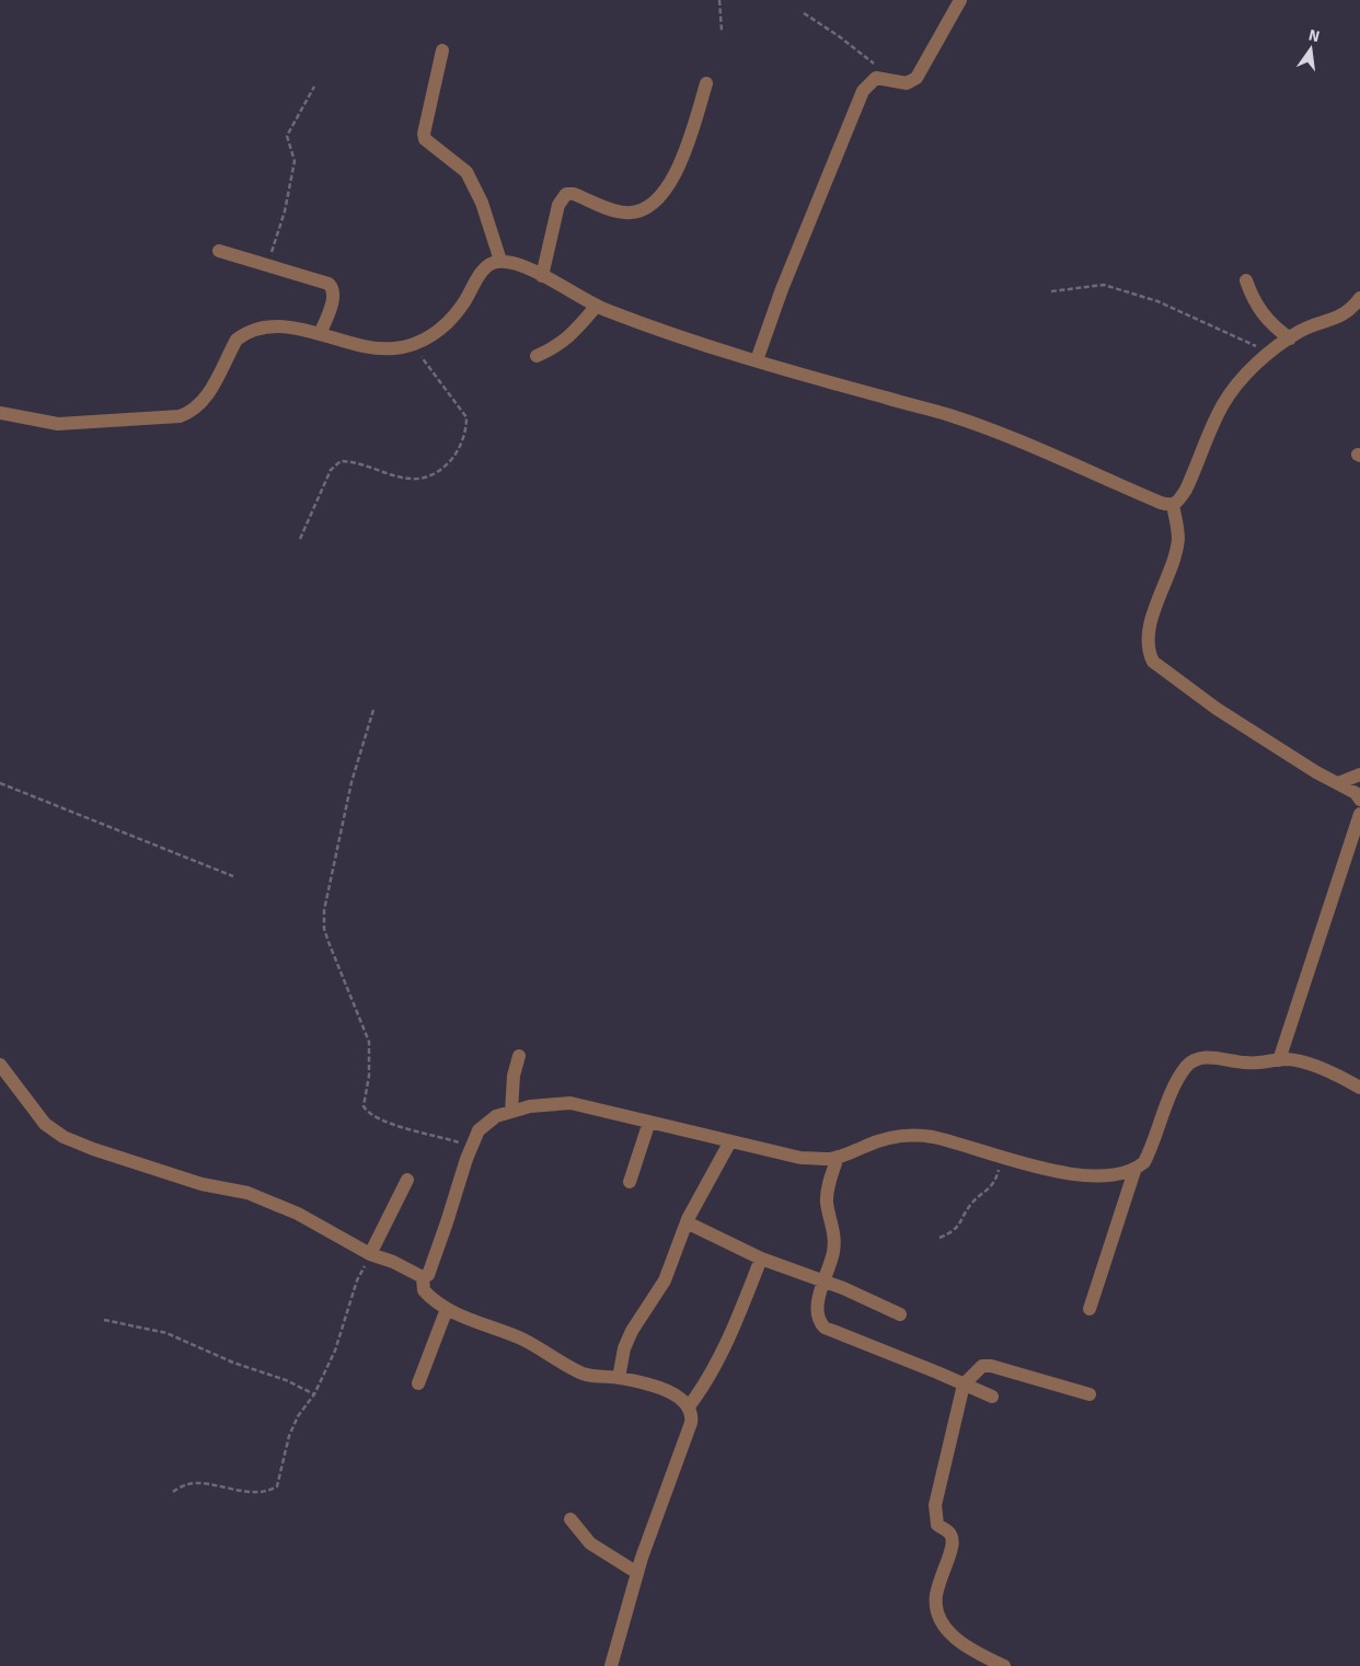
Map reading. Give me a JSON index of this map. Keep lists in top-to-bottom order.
{
  "north": "top"
}
